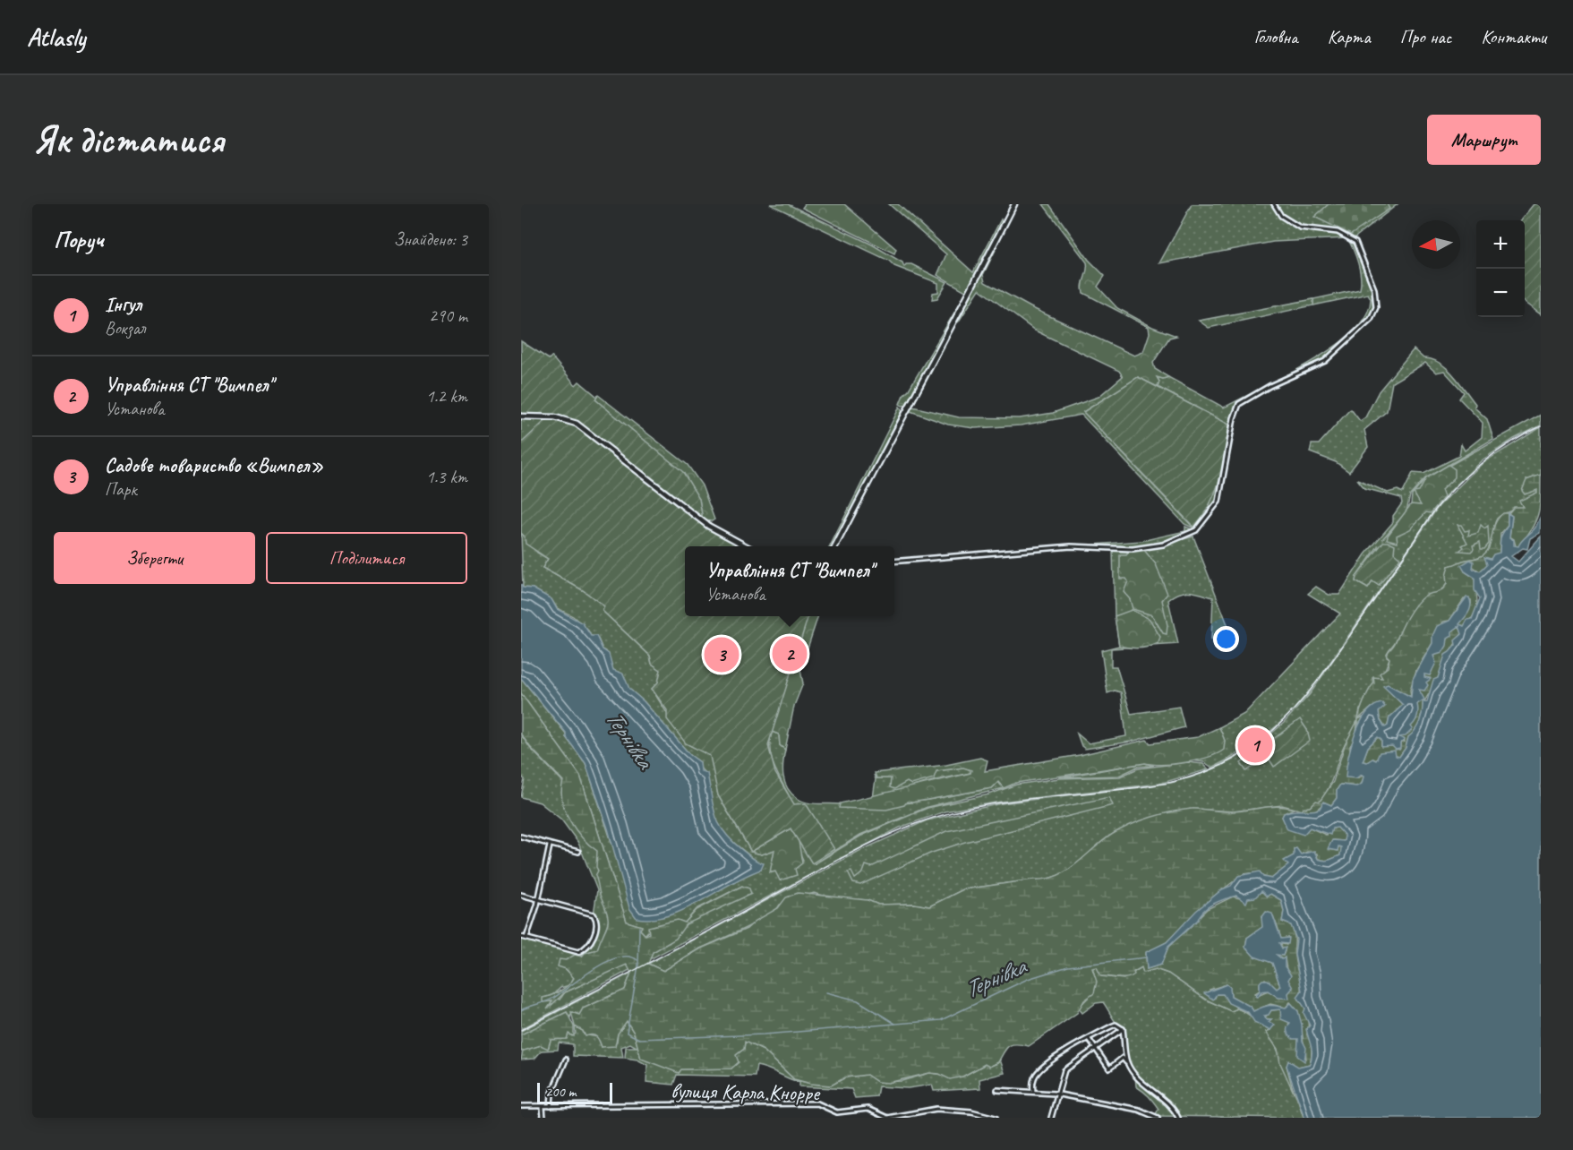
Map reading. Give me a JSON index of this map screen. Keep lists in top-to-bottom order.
{
  "streets": {
    "street": ["вулиця Карла Кнорре"]
  },
  "water": ["Тернівка"],
  "scale_bar": "200 m",
  "north": "left",
  "page": {
    "header": "Atlasly",
    "nav": [
      "Головна",
      "Карта",
      "Про нас",
      "Контакти"
    ],
    "buttons": [
      "Маршрут",
      ["Зберегти", "Поділитися"]
    ],
    "title": "Як дістатися",
    "heading": ["Поруч", "Знайдено: 3"],
    "map_buttons": ["+", "−"],
    "list": [
      {
        "mark": "1",
        "name": "Інгул",
        "note": "Вокзал",
        "value": "290 m"
      },
      {
        "mark": "2",
        "name": "Управління СТ \"Вимпел\"",
        "note": "Установа",
        "value": "1.2 km"
      },
      {
        "mark": "3",
        "name": "Садове товариство «Вимпел»",
        "note": "Парк",
        "value": "1.3 km"
      }
    ],
    "popup": ["Управління СТ \"Вимпел\"", "Установа"],
    "pins": ["2", "3", "1"],
    "scale": "200 m"
  }
}
